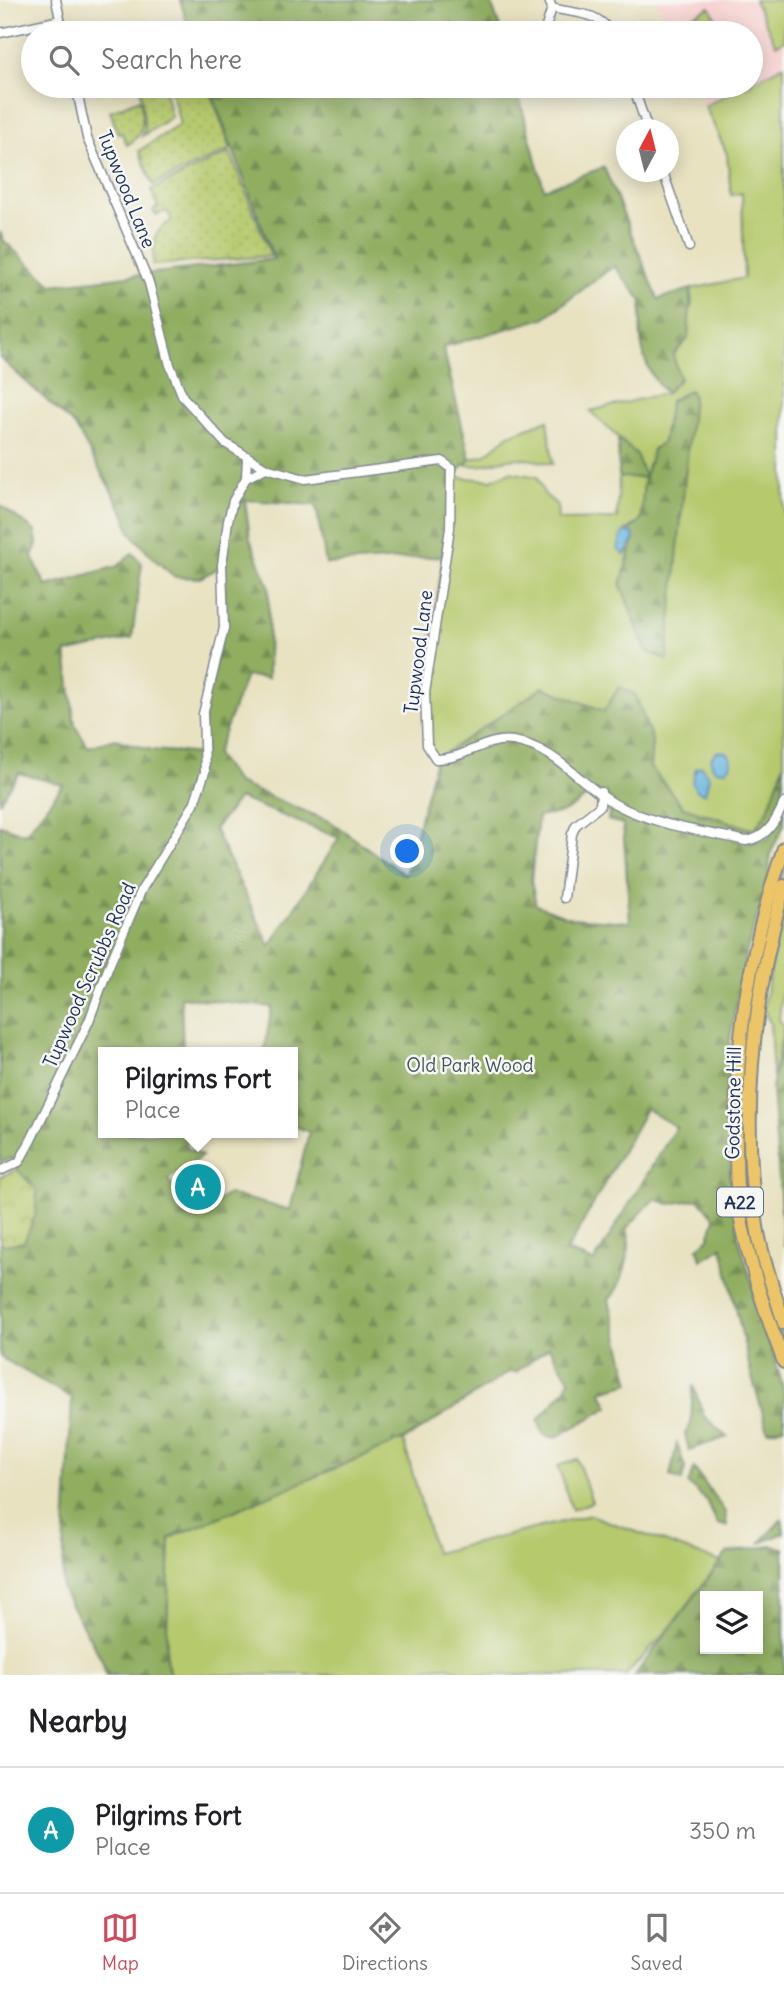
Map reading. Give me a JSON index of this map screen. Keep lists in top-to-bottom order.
{
  "streets": {
    "highway": ["Godstone Hill", "A22"],
    "street": ["Tupwood Lane", "Tupwood Scrubbs Road"]
  },
  "parks": ["Old Park Wood"],
  "north": "top",
  "page": {
    "search": "Search here",
    "popup": ["Pilgrims Fort", "Place"],
    "pins": "A",
    "heading": "Nearby",
    "list": [
      {
        "mark": "A",
        "name": "Pilgrims Fort",
        "note": "Place",
        "value": "350 m"
      }
    ],
    "nav": ["Map", "Directions", "Saved"]
  }
}
